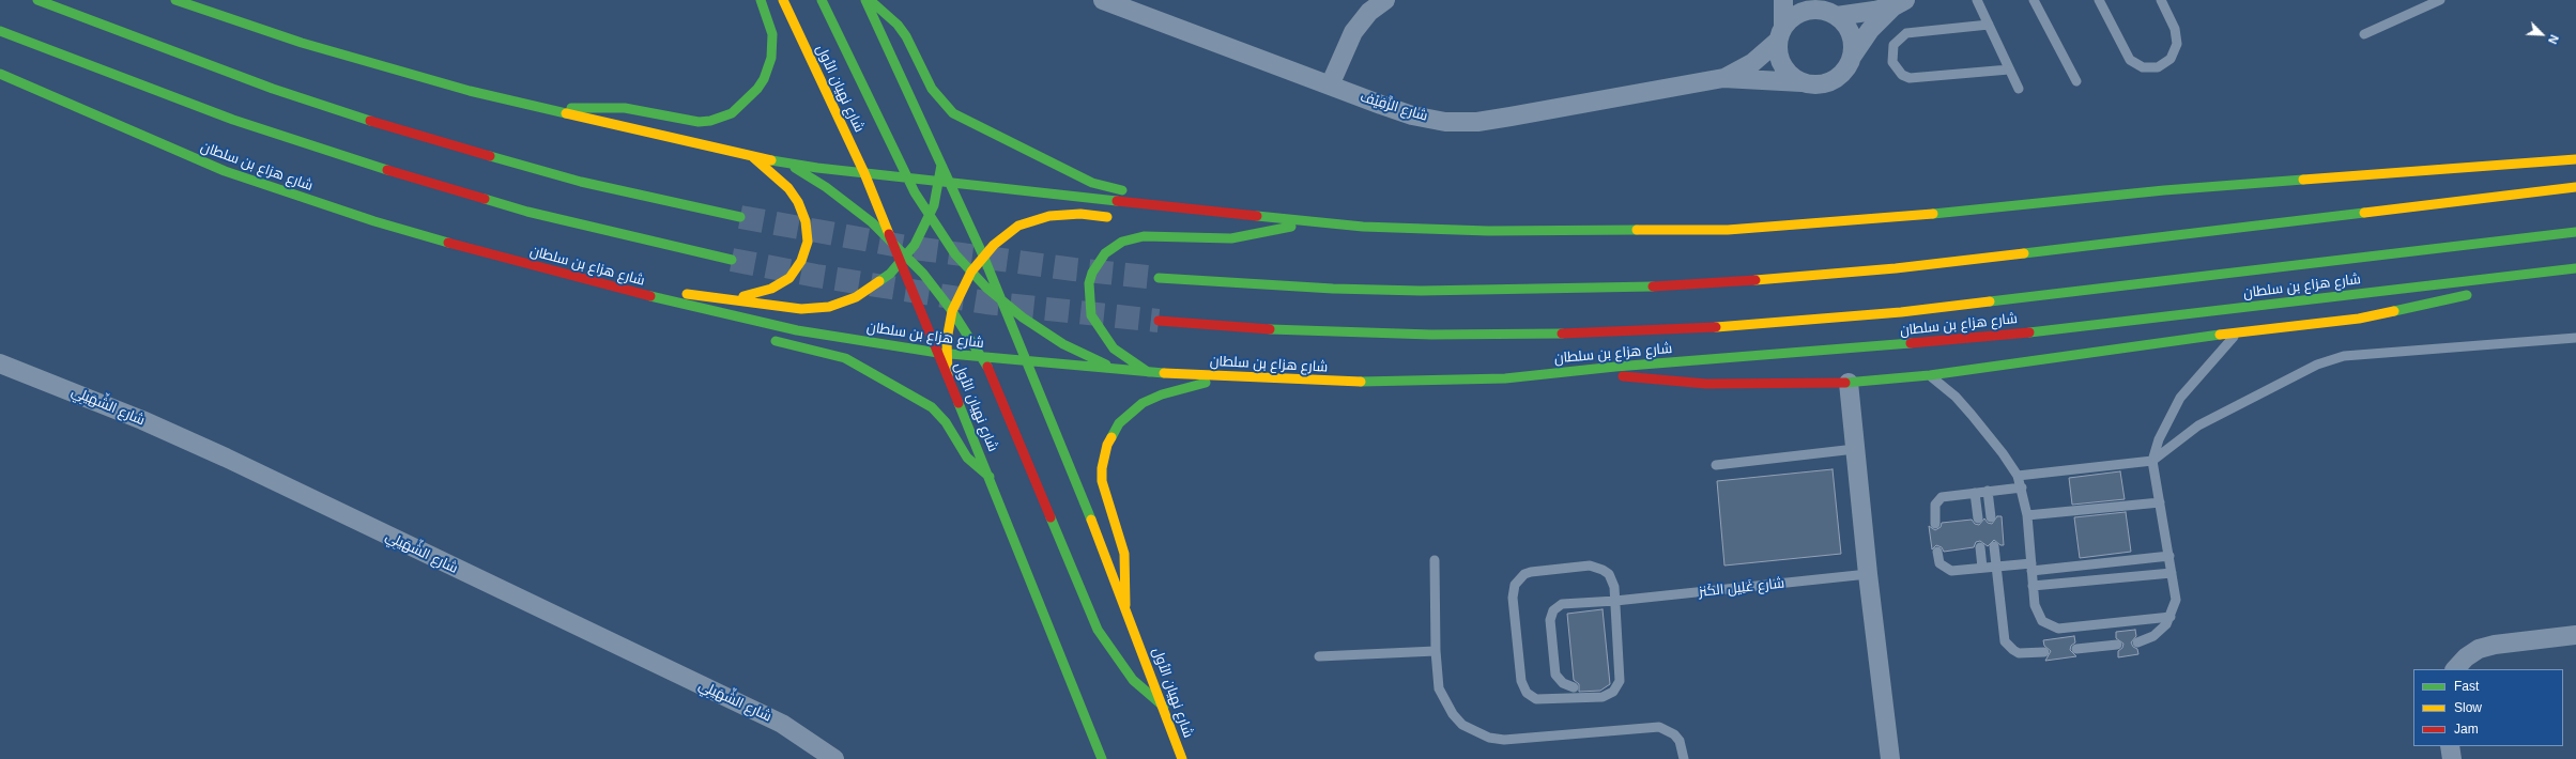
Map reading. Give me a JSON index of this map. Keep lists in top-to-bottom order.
{
  "streets": {
    "main road": ["شارع نهيان الأول", "شارع هزاع بن سلطان"],
    "street": ["شارع الزَّفِيْف", "شارع الشِّهَيلِي"],
    "lane": ["شارع غَلِيل الكَنز"]
  },
  "crossings": [
    ["شارع نهيان الأول", "شارع هزاع بن سلطان"]
  ],
  "legend": ["Fast", "Slow", "Jam"],
  "north": "bottom right"
}
